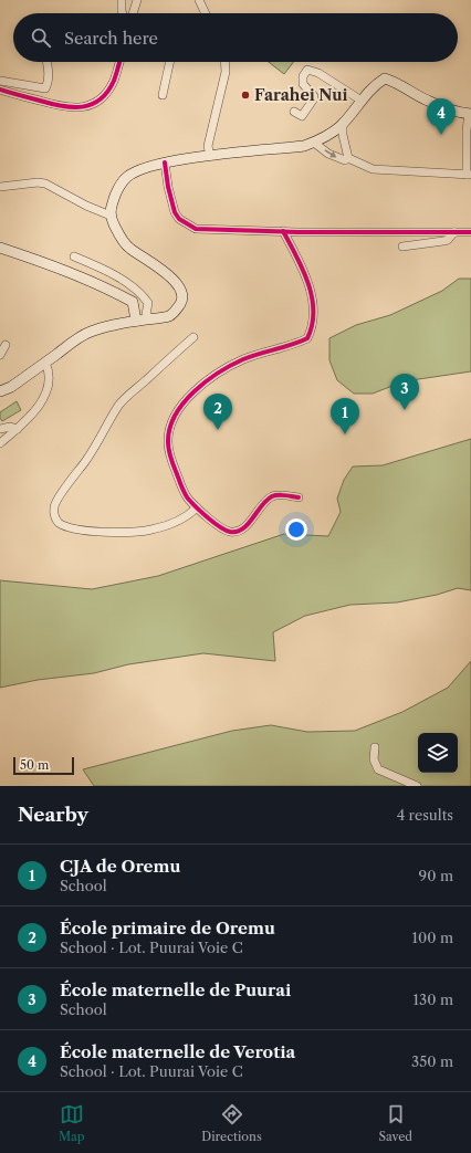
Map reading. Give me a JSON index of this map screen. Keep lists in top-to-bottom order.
{
  "places": ["Farahei Nui"],
  "scale_bar": "50 m",
  "page": {
    "search": "Search here",
    "pins": [
      "4",
      "3",
      "2",
      "1"
    ],
    "scale": "50 m",
    "heading": ["Nearby", "4 results"],
    "list": [
      {
        "mark": "1",
        "name": "CJA de Oremu",
        "note": "School",
        "value": "90 m"
      },
      {
        "mark": "2",
        "name": "École primaire de Oremu",
        "note": "School · Lot. Puurai Voie C",
        "value": "100 m"
      },
      {
        "mark": "3",
        "name": "École maternelle de Puurai",
        "note": "School",
        "value": "130 m"
      },
      {
        "mark": "4",
        "name": "École maternelle de Verotia",
        "note": "School · Lot. Puurai Voie C",
        "value": "350 m"
      }
    ],
    "nav": ["Map", "Directions", "Saved"]
  }
}
